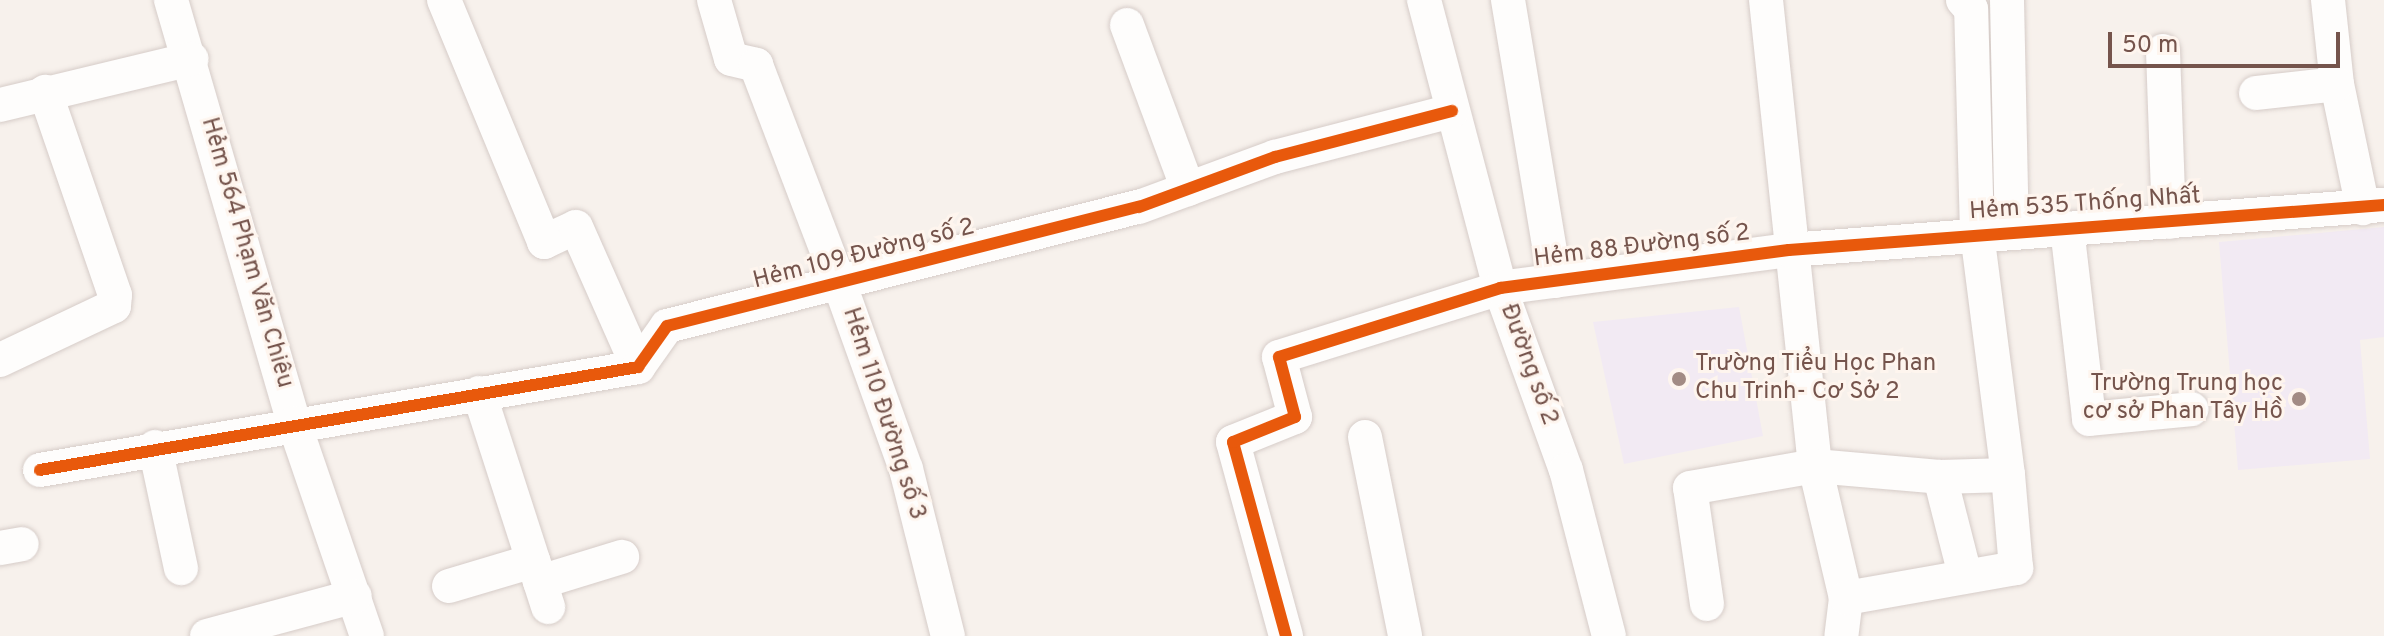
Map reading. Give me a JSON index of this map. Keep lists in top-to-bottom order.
{
  "streets": {
    "street": [
      "Hẻm 535 Thống Nhất",
      "Hẻm 88 Đường số 2",
      "Hẻm 564 Phạm Văn Chiêu",
      "Hẻm 109 Đường số 2",
      "Đường số 2",
      "Hẻm 110 Đường số 3"
    ]
  },
  "crossings": [
    ["Hẻm 535 Thống Nhất", "Hẻm 88 Đường số 2"],
    ["Hẻm 88 Đường số 2", "Đường số 2"],
    ["Hẻm 109 Đường số 2", "Đường số 2"],
    ["Hẻm 109 Đường số 2", "Hẻm 110 Đường số 3"]
  ],
  "places": ["Trường Tiểu Học Phan Chu Trinh- Cơ Sở 2", "Trường Trung học cơ sở Phan Tây Hồ"],
  "scale_bar": "50 m"
}
